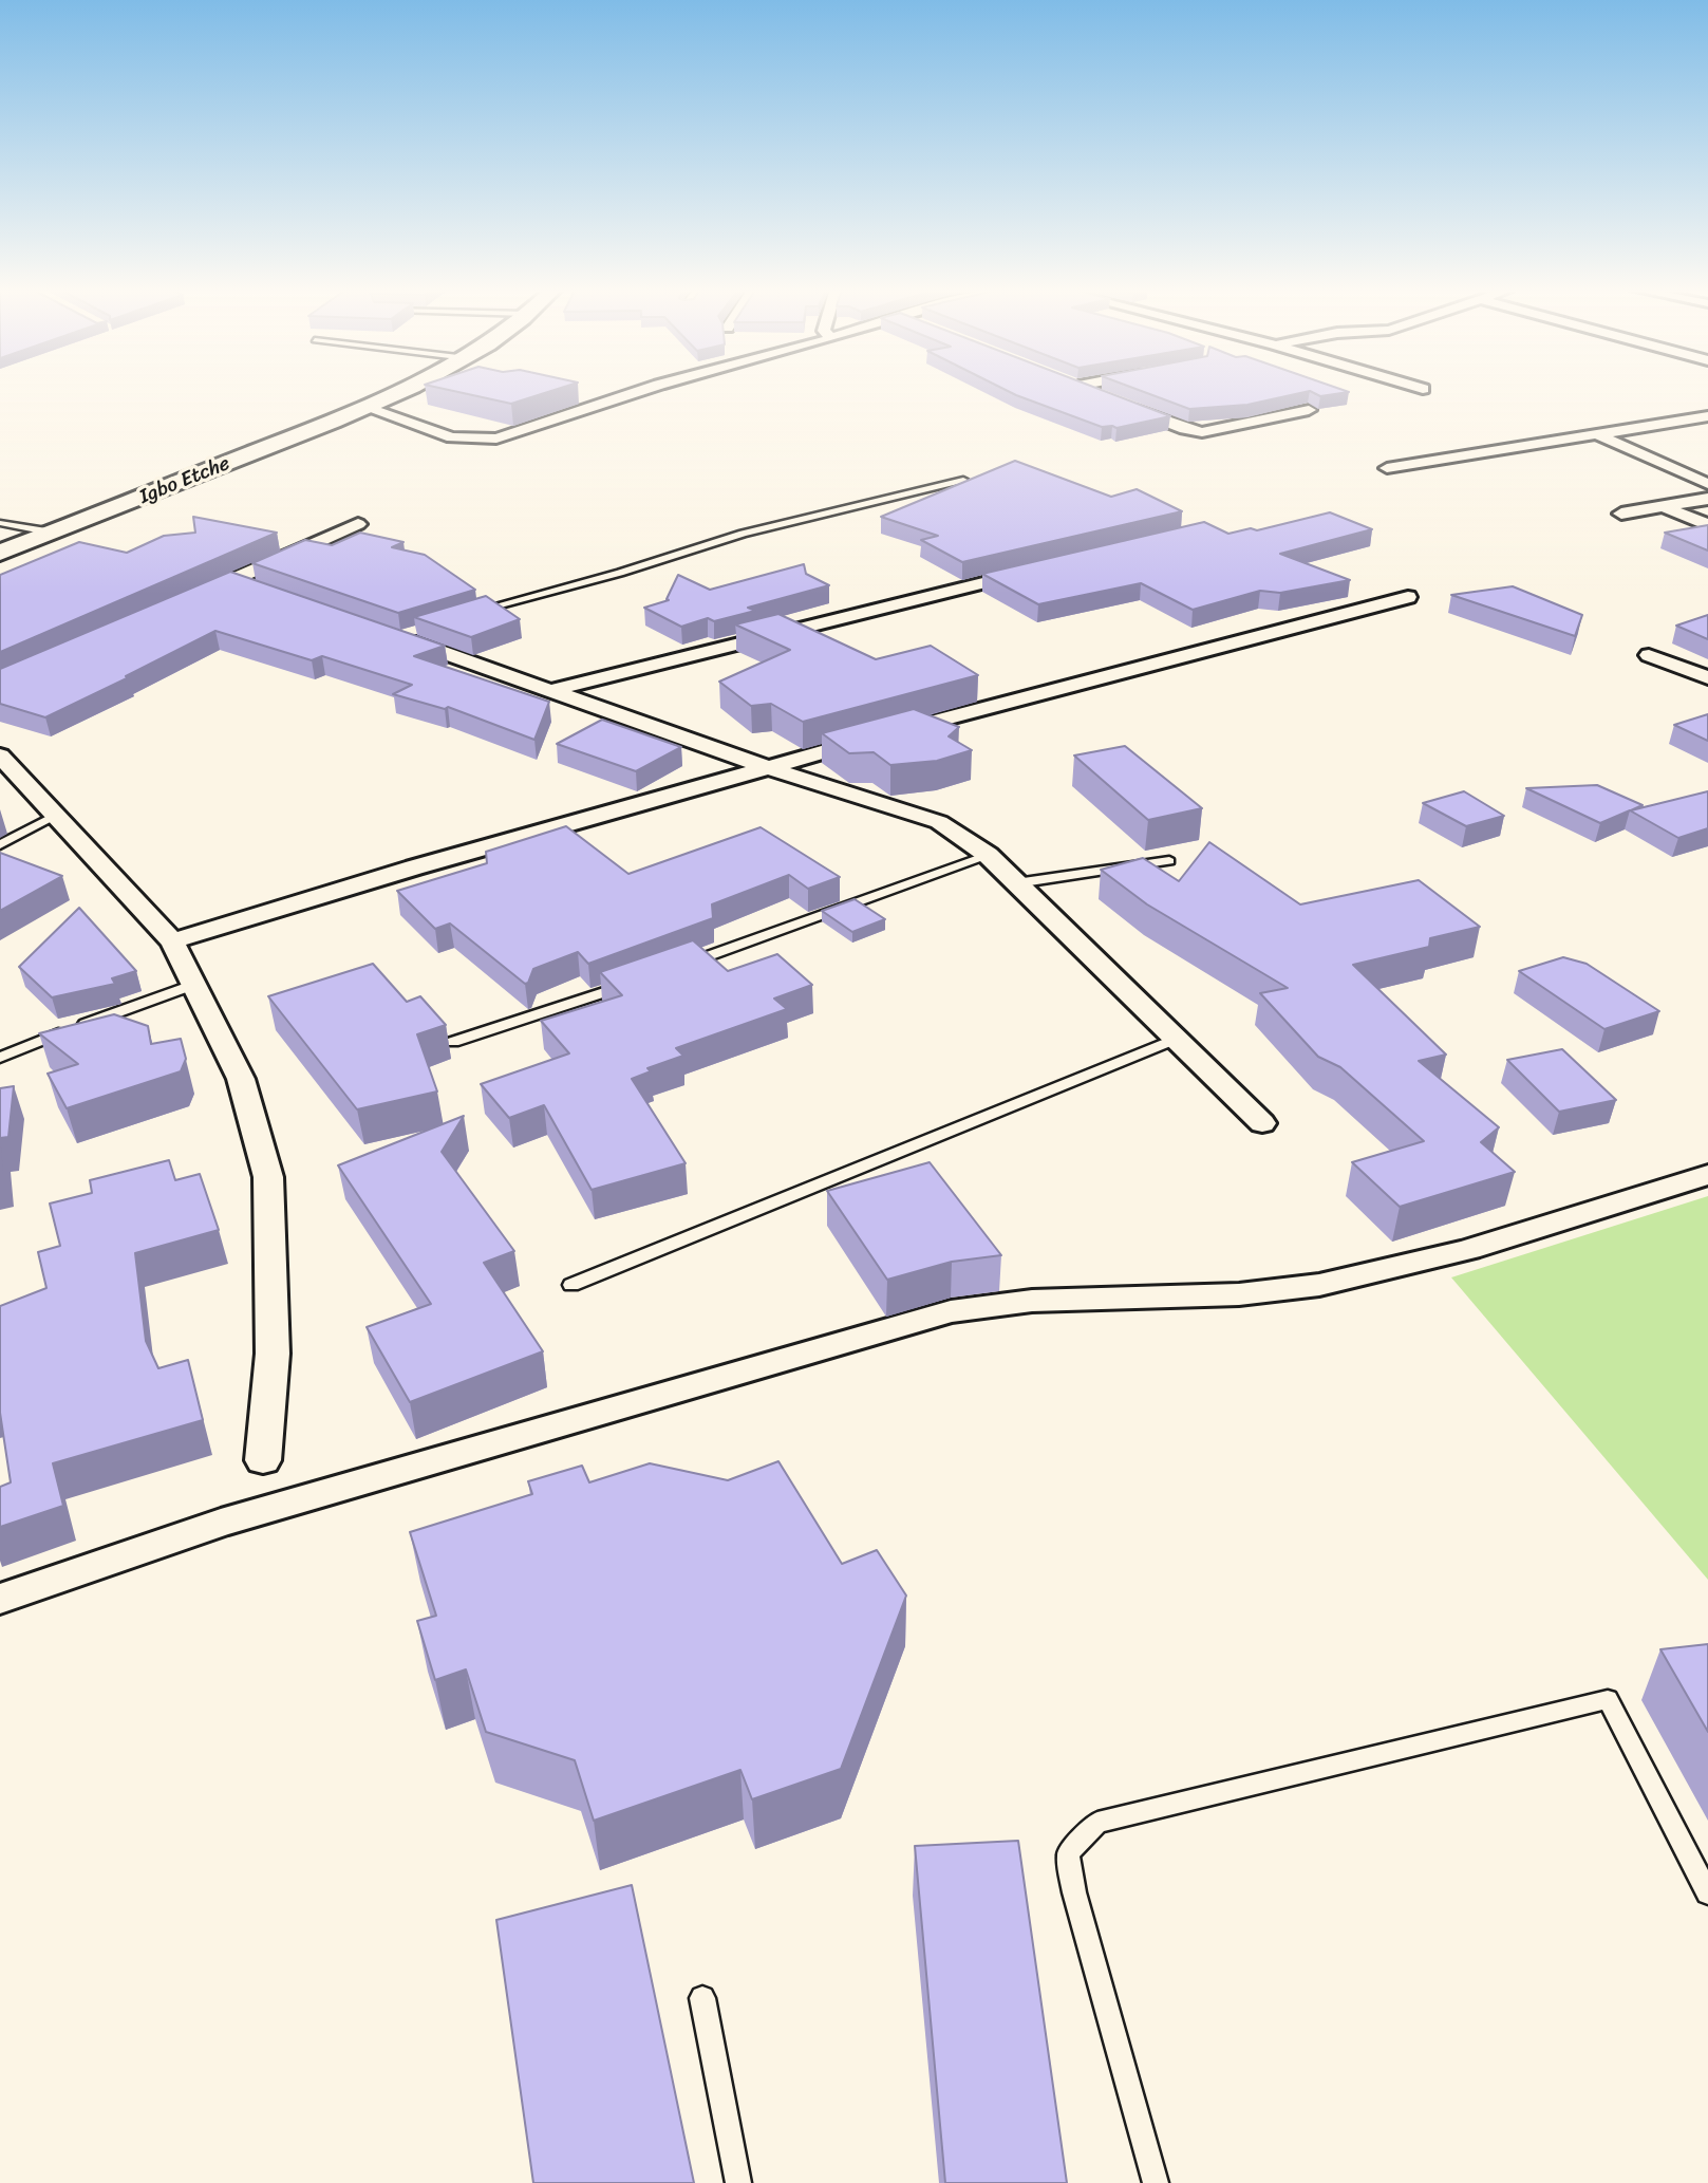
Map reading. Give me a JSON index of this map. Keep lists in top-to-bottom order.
{
  "streets": {
    "street": ["Igbo Etche"]
  }
}
